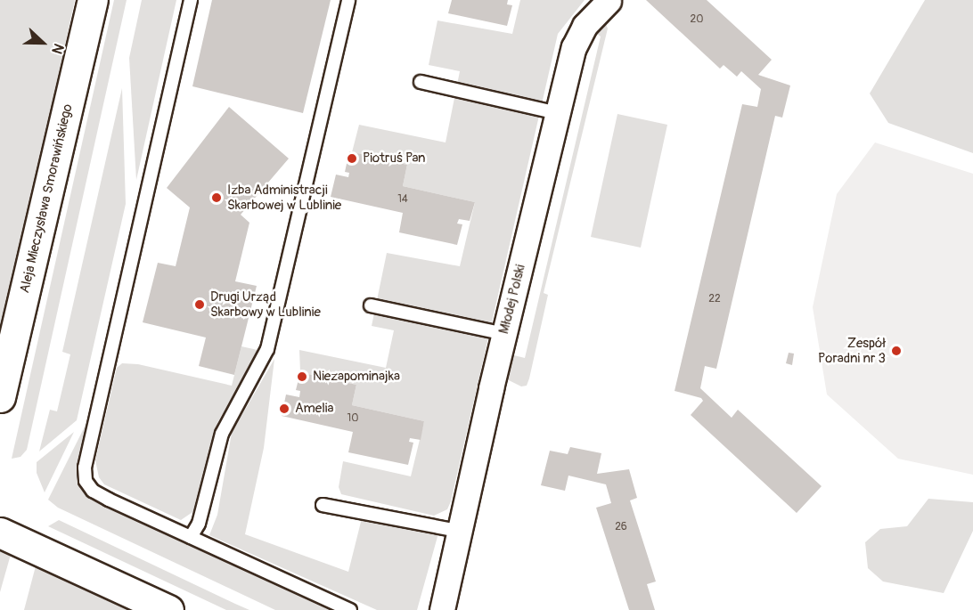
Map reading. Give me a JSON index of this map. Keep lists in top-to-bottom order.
{
  "streets": {
    "main road": ["Aleja Mieczysława Smorawińskiego"],
    "street": ["Młodej Polski"]
  },
  "places": [
    "Piotruś Pan",
    "Izba Administracji Skarbowej w Lublinie",
    "Drugi Urząd Skarbowy w Lublinie",
    "Zespół Poradni nr 3",
    "Niezapominajka",
    "Amelia"
  ],
  "house_numbers": [
    "20",
    "14",
    "22",
    "10",
    "26"
  ],
  "north": "right"
}
